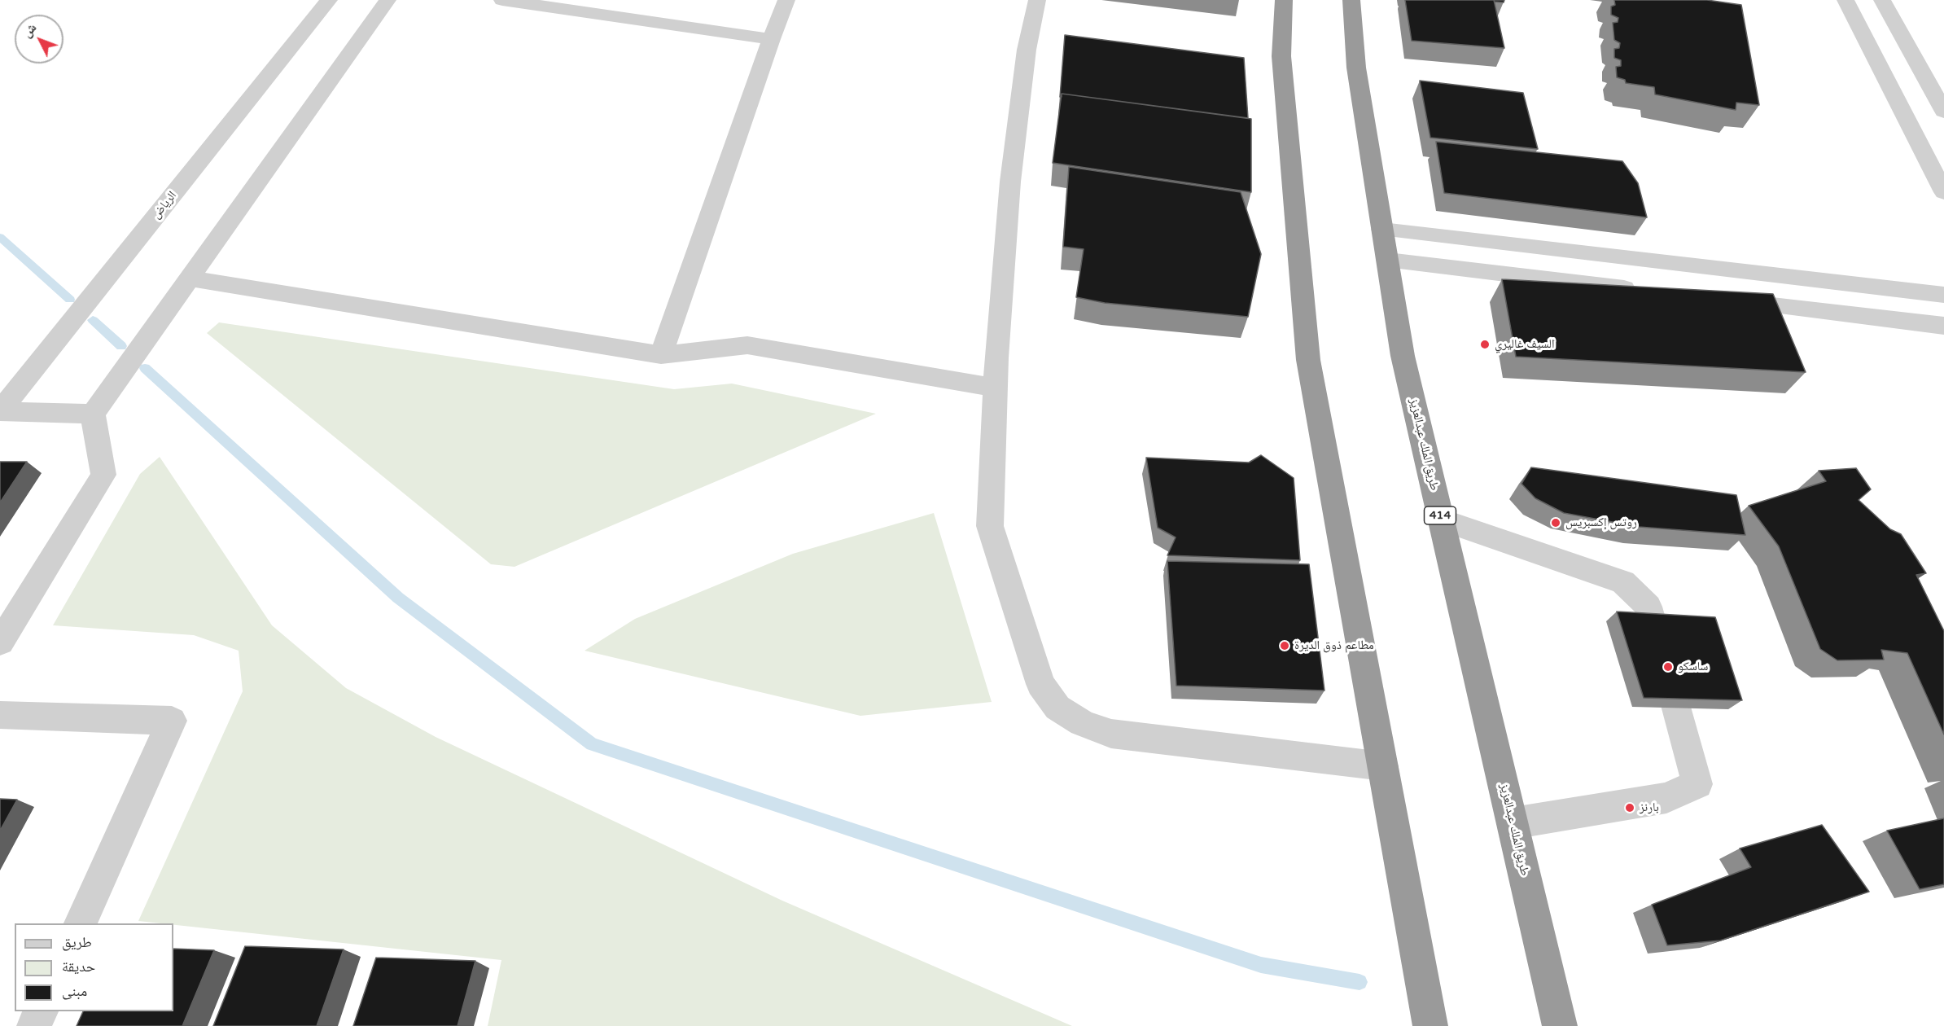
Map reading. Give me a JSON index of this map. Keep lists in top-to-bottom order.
{
  "streets": {
    "highway": ["طريق الملك عبدالعزيز", "414"],
    "street": ["الرياض"]
  },
  "places": [
    "السيف غاليري",
    "روتس إكسبريس",
    "مطاعم ذوق الديرة",
    "ساسكو",
    "بارنز"
  ],
  "legend": ["طريق", "حديقة", "مبنى"],
  "north": "top left"
}
